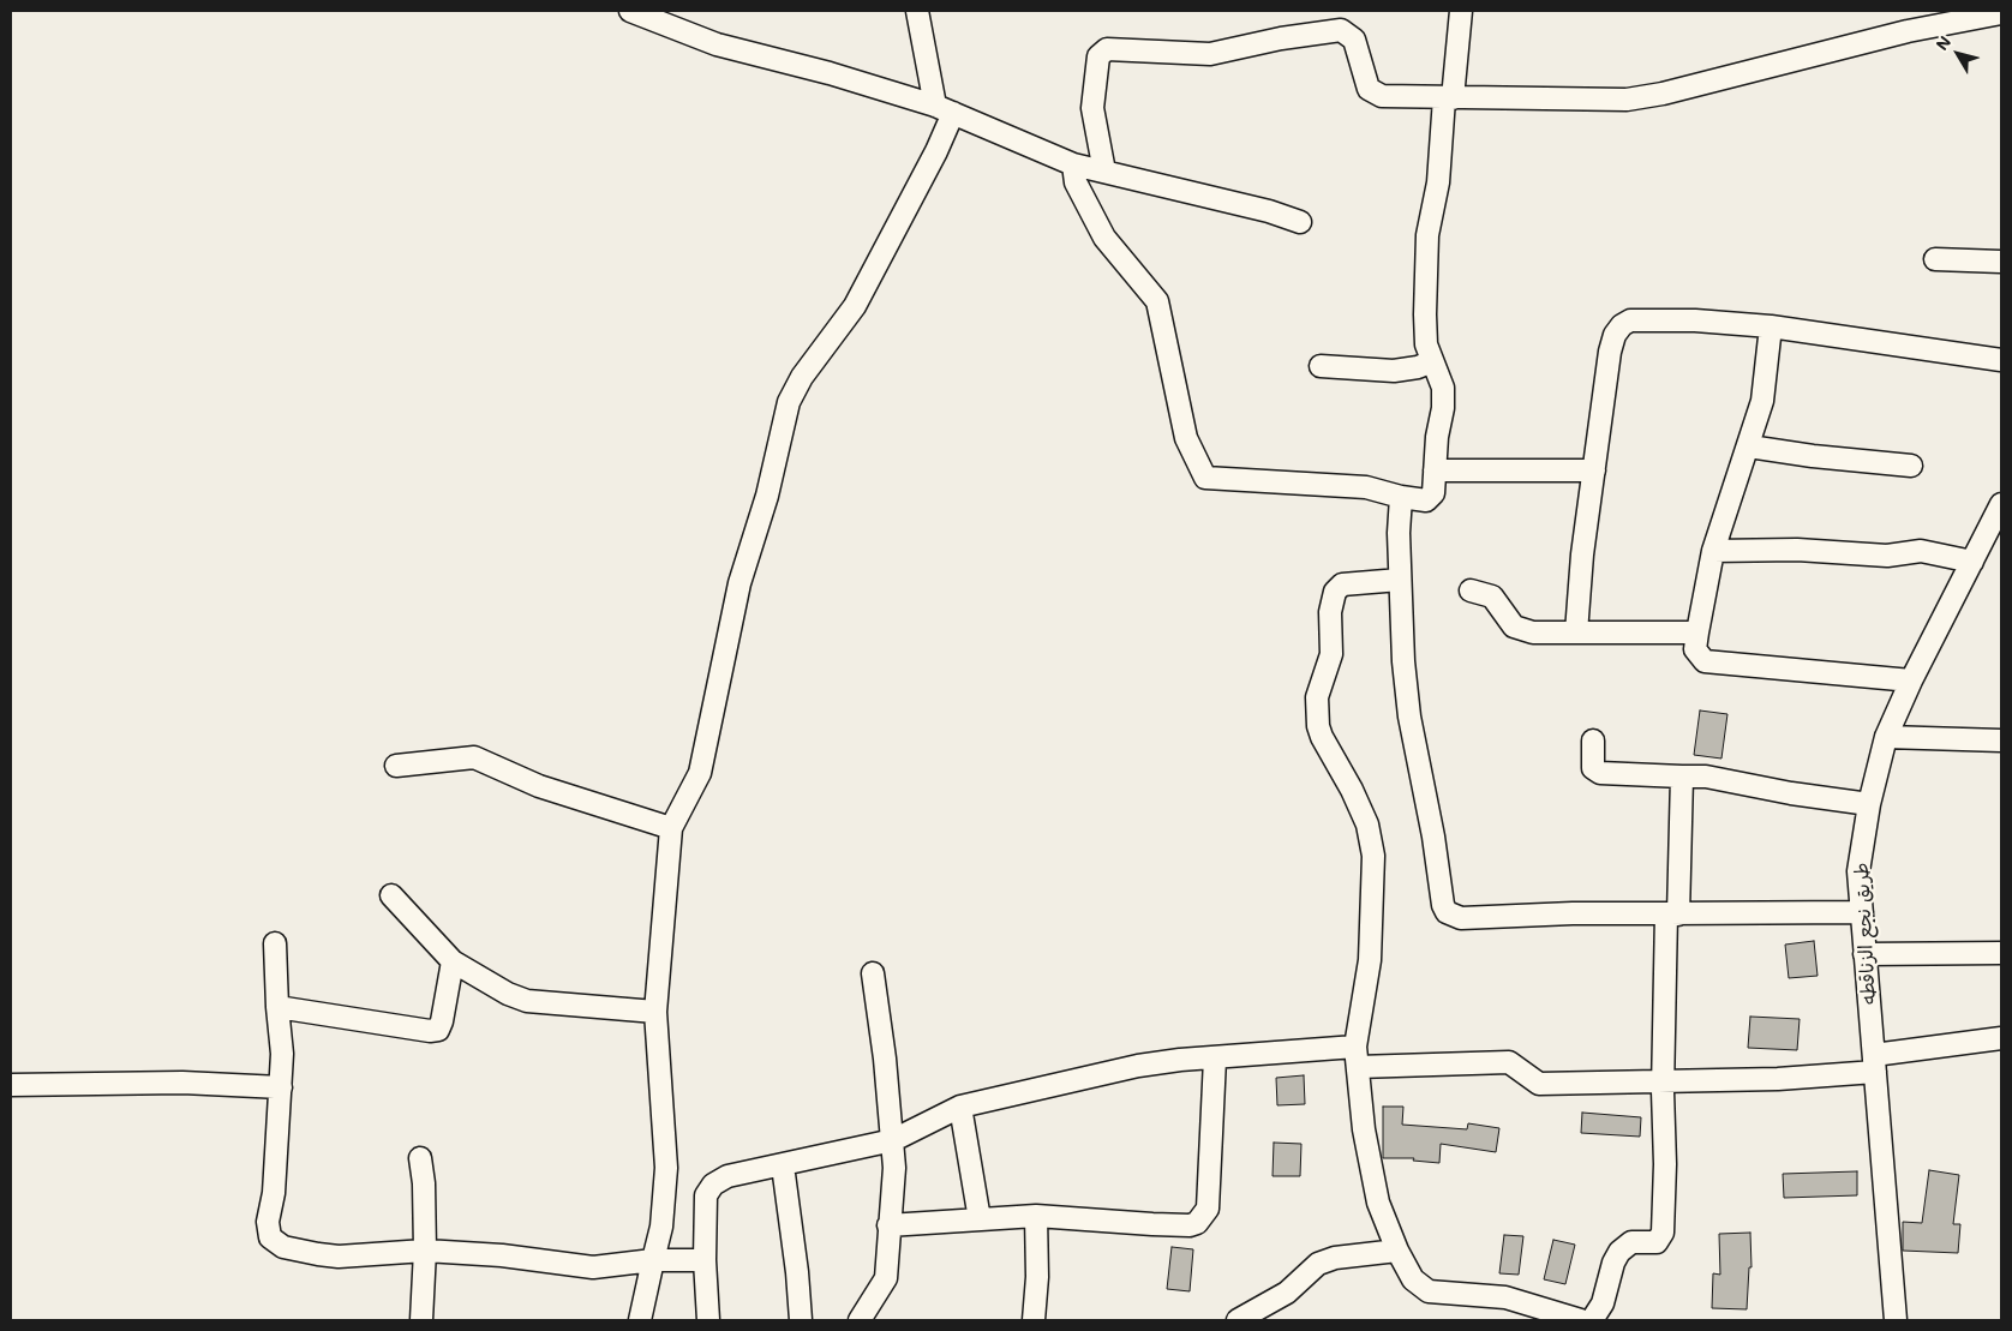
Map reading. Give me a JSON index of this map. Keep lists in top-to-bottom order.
{
  "streets": {
    "street": ["طريق نجع الزناقطه"]
  },
  "north": "top left"
}
